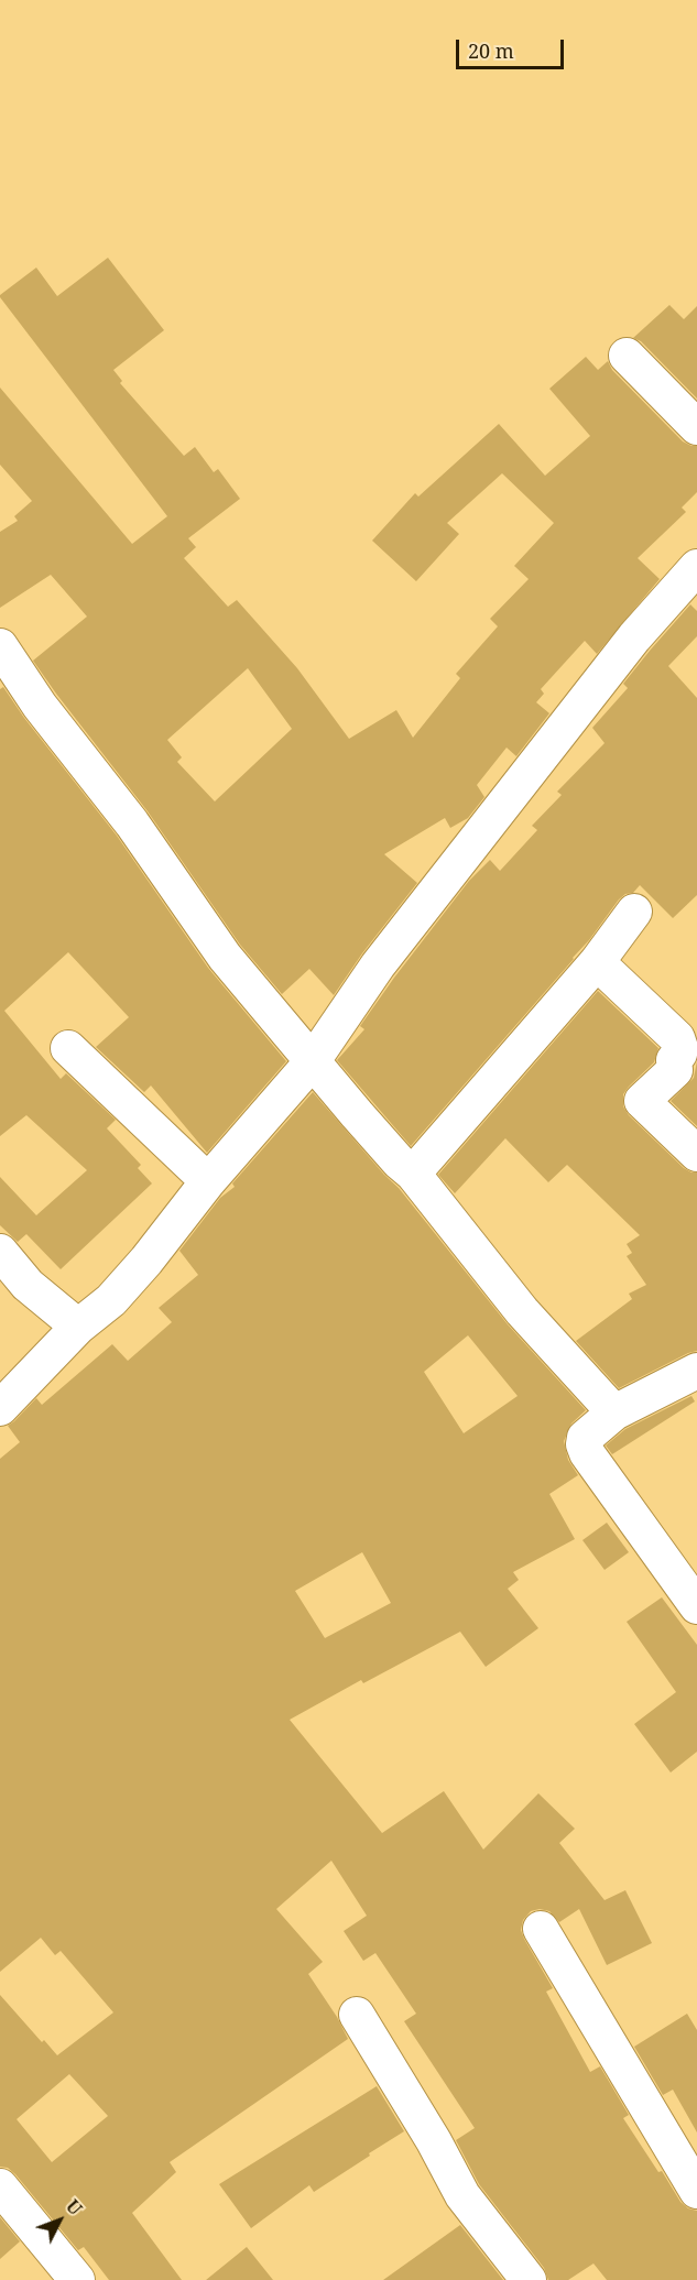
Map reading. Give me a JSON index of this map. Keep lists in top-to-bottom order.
{
  "scale_bar": "20 m",
  "north": "top right"
}
